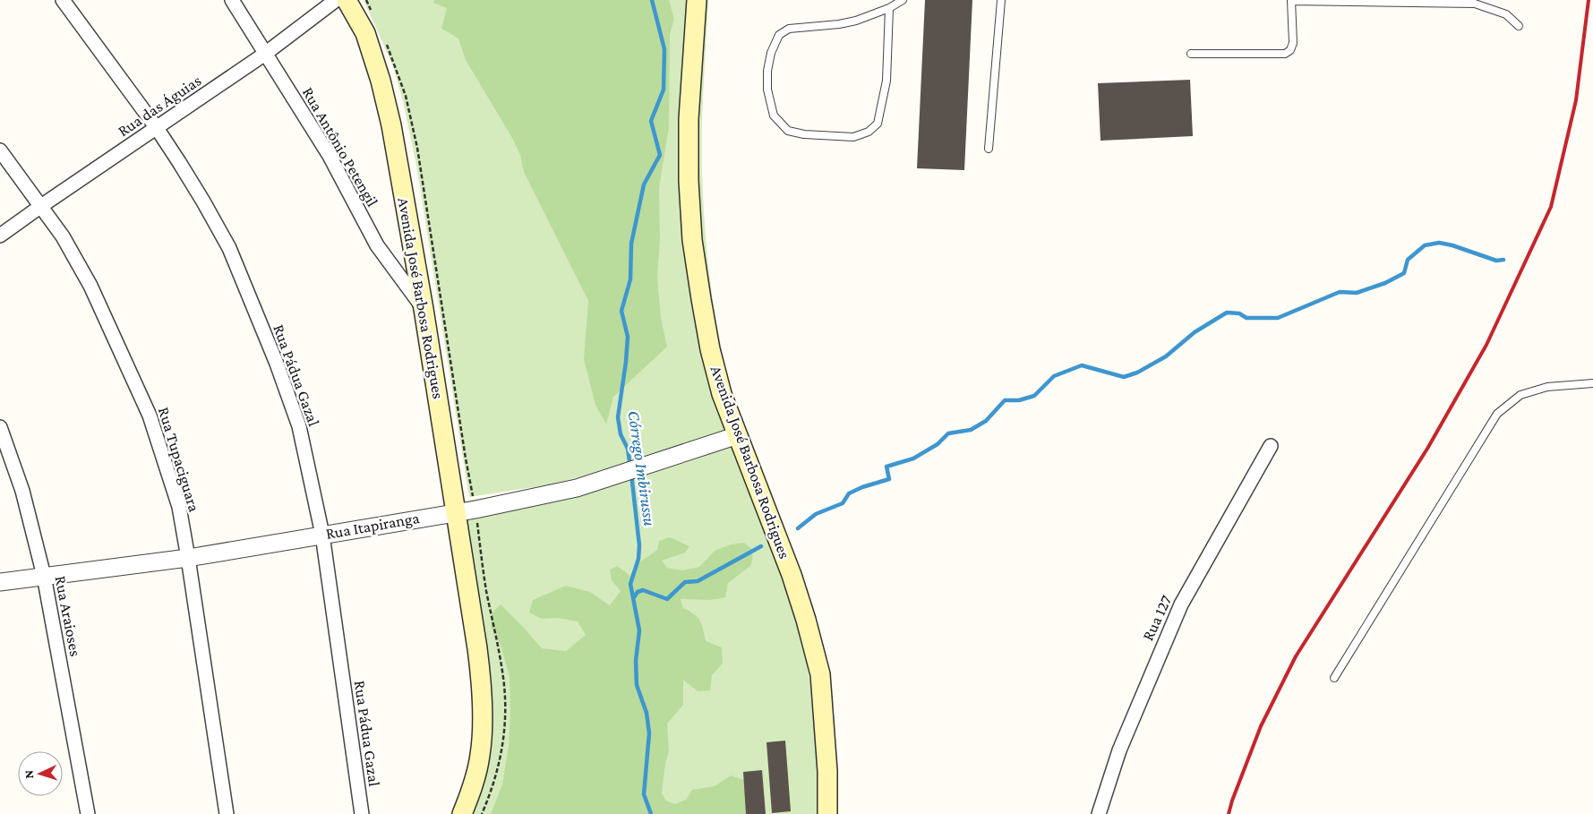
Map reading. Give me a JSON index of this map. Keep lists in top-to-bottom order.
{
  "streets": {
    "main road": ["Avenida José Barbosa Rodrigues"],
    "street": [
      "Rua das Águias",
      "Rua Antônio Petengil",
      "Rua Pádua Gazal",
      "Rua Tupaciguara",
      "Rua Itapiranga",
      "Rua Araioses",
      "Rua 127"
    ]
  },
  "crossings": [
    ["Rua das Águias", "Rua Antônio Petengil"],
    ["Rua das Águias", "Rua Pádua Gazal"],
    ["Rua das Águias", "Rua Tupaciguara"],
    ["Rua Antônio Petengil", "Avenida José Barbosa Rodrigues"],
    ["Avenida José Barbosa Rodrigues", "Rua Itapiranga"],
    ["Rua Pádua Gazal", "Rua Itapiranga"],
    ["Rua Tupaciguara", "Rua Itapiranga"],
    ["Rua Itapiranga", "Rua Araioses"]
  ],
  "water": ["Córrego Imbirussu"],
  "north": "left"
}
